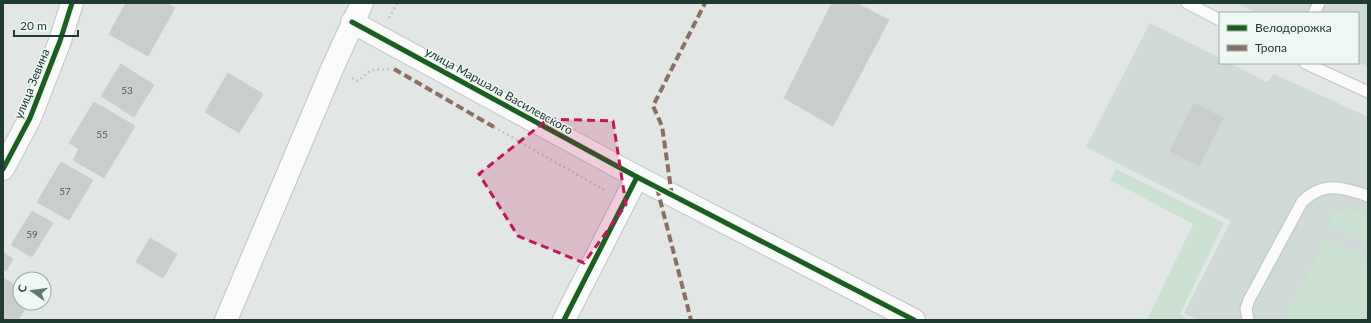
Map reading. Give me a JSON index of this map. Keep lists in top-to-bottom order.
{
  "streets": {
    "street": ["улица Зевина", "улица Маршала Василевского"]
  },
  "house_numbers": [
    "53",
    "55",
    "57",
    "59"
  ],
  "legend": ["Велодорожка", "Тропа"],
  "scale_bar": "20 m",
  "north": "left"
}
